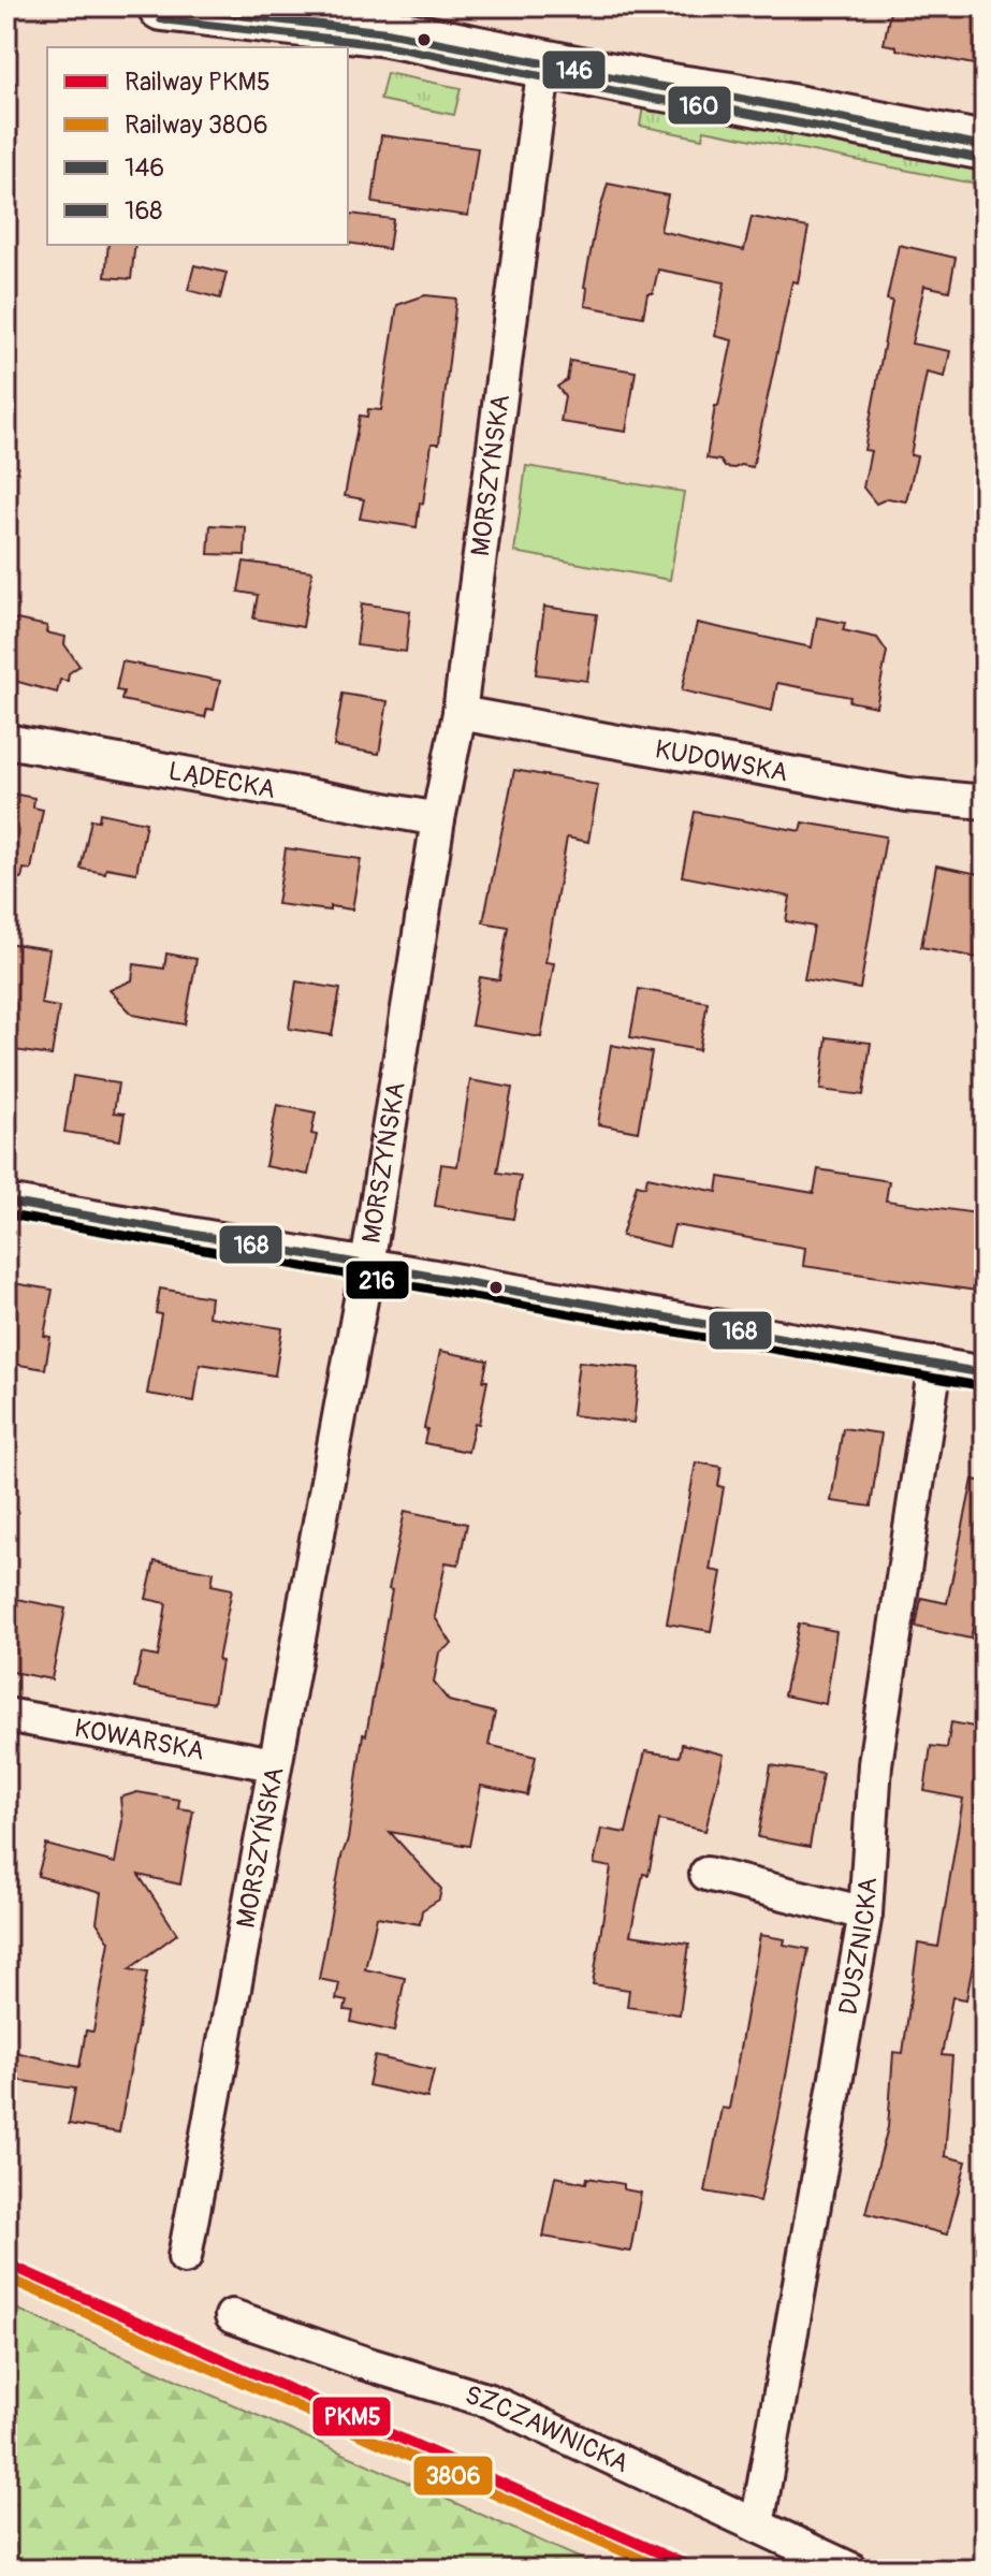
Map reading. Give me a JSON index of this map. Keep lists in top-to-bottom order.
{
  "streets": {
    "street": [
      "MORSZYŃSKA",
      "KUDOWSKA",
      "LĄDECKA",
      "KOWARSKA",
      "DUSZNICKA",
      "SZCZAWNICKA"
    ]
  },
  "crossings": [
    ["MORSZYŃSKA", "KUDOWSKA"],
    ["MORSZYŃSKA", "LĄDECKA"],
    ["MORSZYŃSKA", "KOWARSKA"],
    ["DUSZNICKA", "SZCZAWNICKA"]
  ],
  "lines": [
    "transit line 146",
    "transit line 160",
    "transit line 168",
    "transit line 216",
    "rail line PKM5",
    "rail line 3806"
  ],
  "legend": [
    "Railway PKM5",
    "Railway 3806",
    "146",
    "168"
  ]
}
